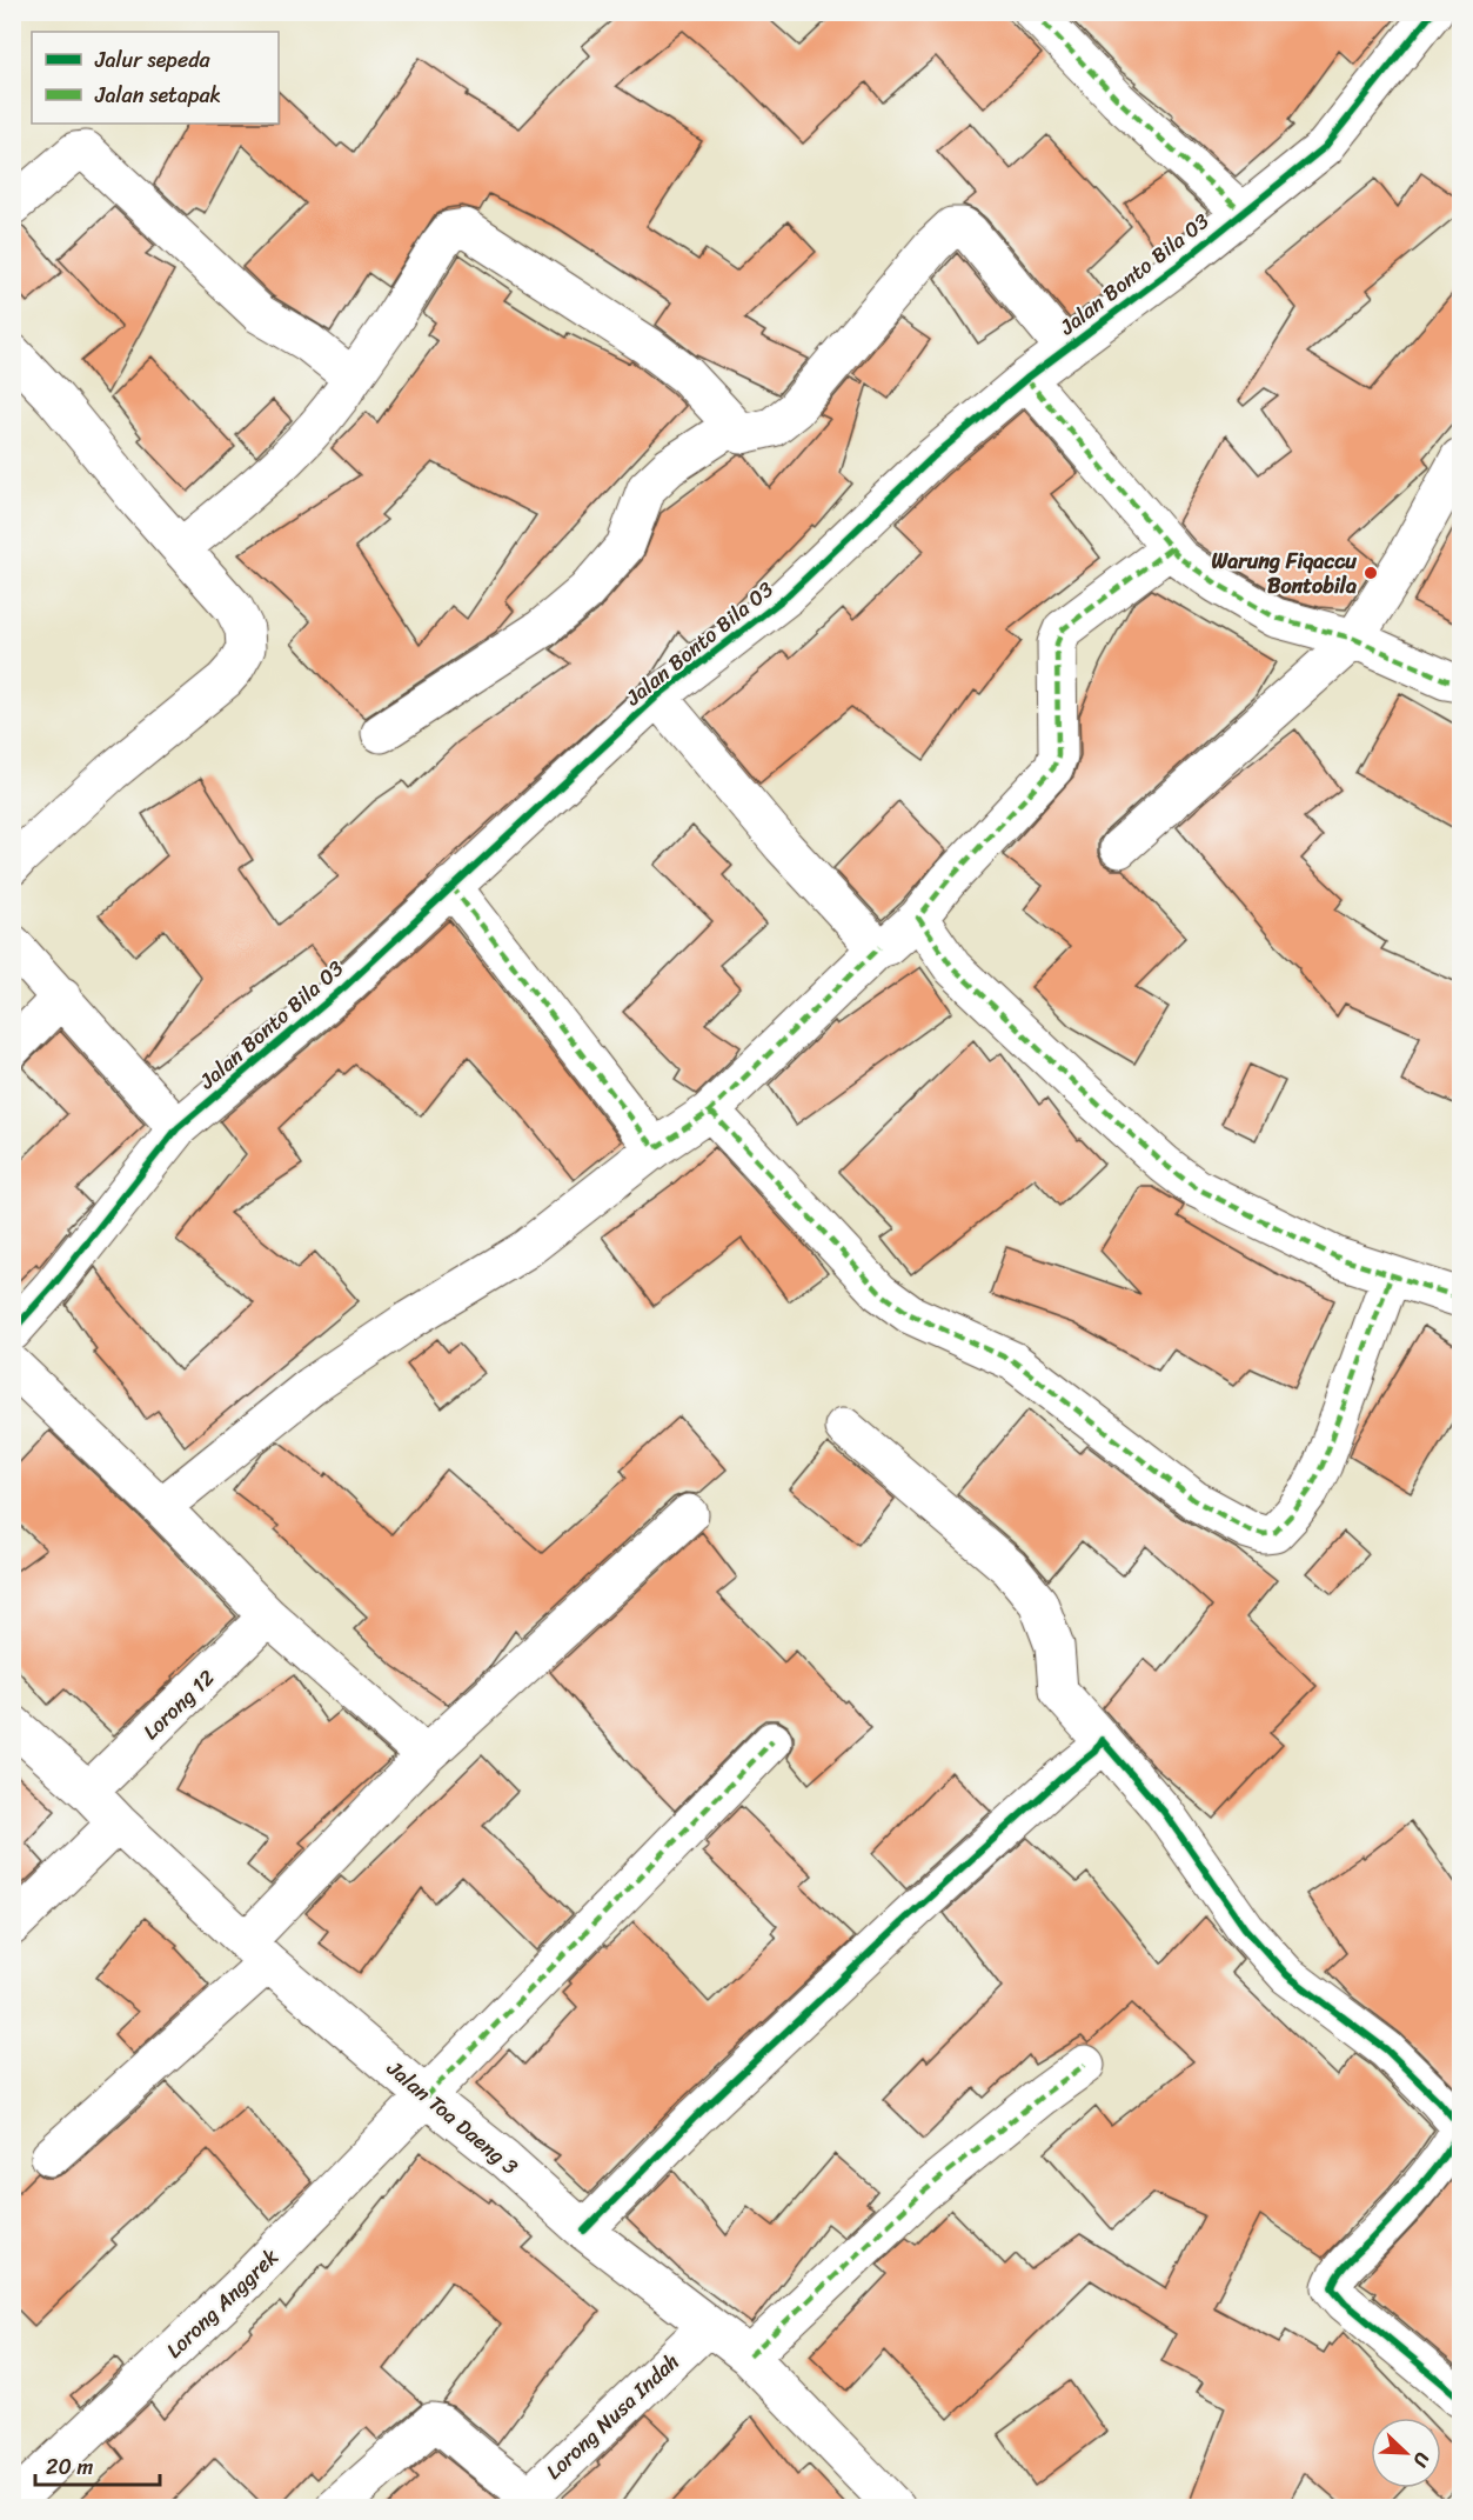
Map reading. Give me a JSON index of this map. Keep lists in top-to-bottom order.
{
  "streets": {
    "street": [
      "Jalan Bonto Bila 03",
      "Lorong 12",
      "Jalan Toa Daeng 3",
      "Lorong Anggrek",
      "Lorong Nusa Indah"
    ]
  },
  "crossings": [
    ["Lorong 12", "Jalan Toa Daeng 3"],
    ["Jalan Toa Daeng 3", "Lorong Anggrek"],
    ["Jalan Toa Daeng 3", "Lorong Nusa Indah"]
  ],
  "places": ["Warung Fiqaccu Bontobila"],
  "legend": ["Jalur sepeda", "Jalan setapak"],
  "scale_bar": "20 m",
  "north": "bottom right"
}
